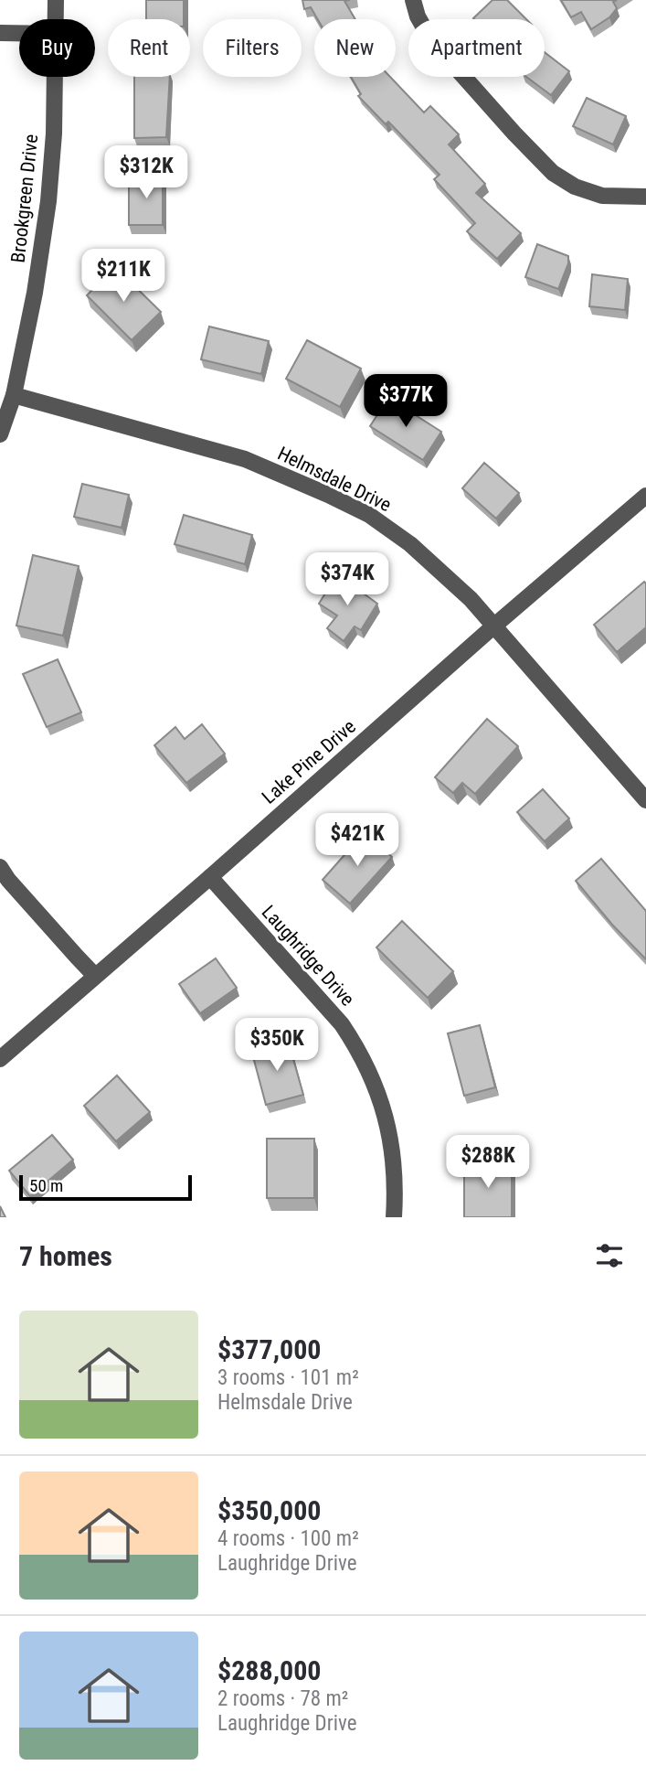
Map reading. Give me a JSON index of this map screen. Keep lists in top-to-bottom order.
{
  "streets": {
    "street": [
      "Brookgreen Drive",
      "Helmsdale Drive",
      "Lake Pine Drive",
      "Laughridge Drive"
    ]
  },
  "crossings": [
    ["Brookgreen Drive", "Helmsdale Drive"],
    ["Helmsdale Drive", "Lake Pine Drive"],
    ["Lake Pine Drive", "Laughridge Drive"]
  ],
  "scale_bar": "50 m",
  "page": {
    "chip": [
      "Buy",
      "Rent",
      "Filters",
      "New",
      "Apartment"
    ],
    "price": [
      "$312K",
      "$211K",
      "$377K",
      "$374K",
      "$421K",
      "$350K",
      "$288K"
    ],
    "scale": "50 m",
    "heading": "7 homes",
    "list": [
      {
        "name": "$377,000",
        "note": "3 rooms · 101 m² · Helmsdale Drive"
      },
      {
        "name": "$350,000",
        "note": "4 rooms · 100 m² · Laughridge Drive"
      },
      {
        "name": "$288,000",
        "note": "2 rooms · 78 m² · Laughridge Drive"
      }
    ]
  }
}
